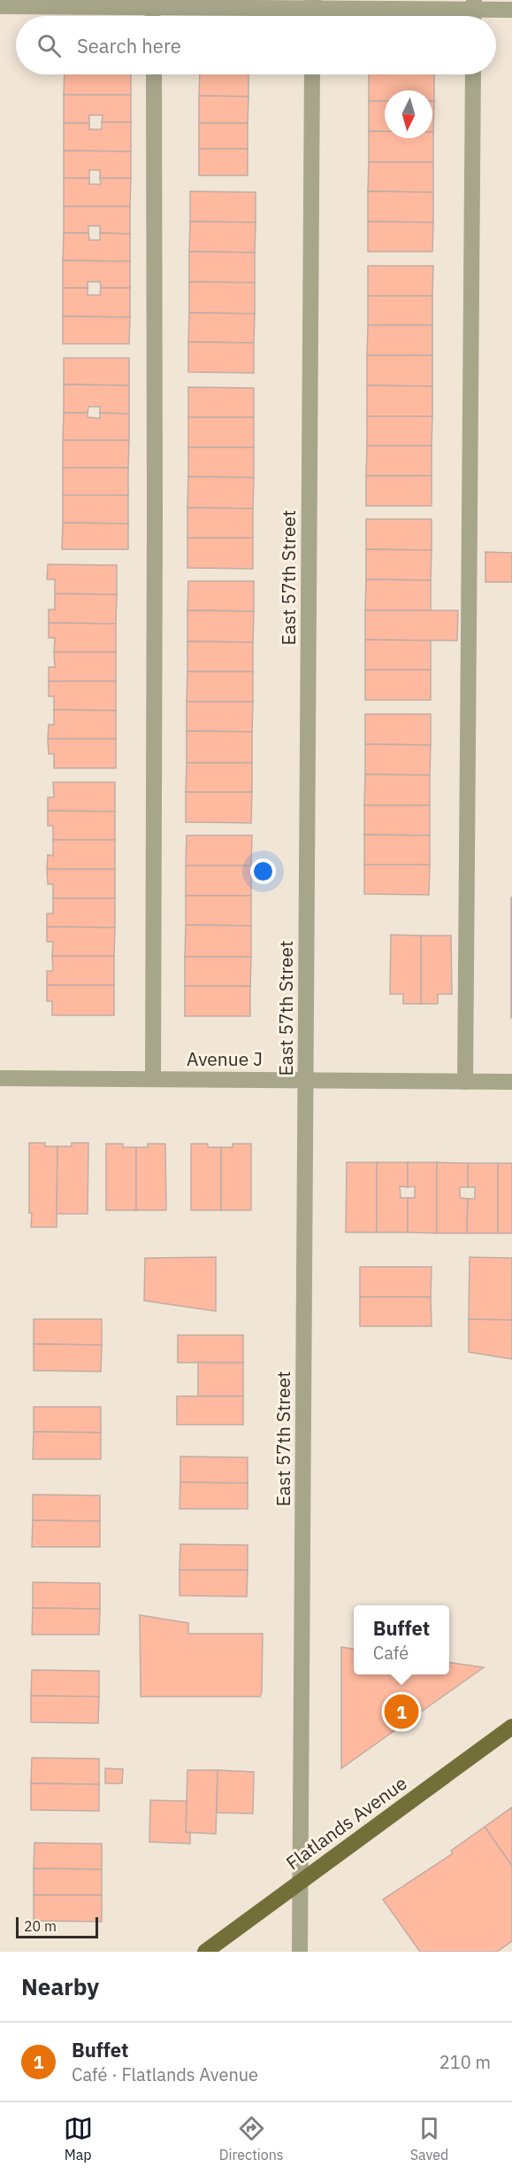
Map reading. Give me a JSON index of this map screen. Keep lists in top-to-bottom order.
{
  "streets": {
    "main road": ["Flatlands Avenue"],
    "street": ["East 57th Street", "Avenue J"]
  },
  "crossings": [
    ["East 57th Street", "Avenue J"],
    ["East 57th Street", "Flatlands Avenue"]
  ],
  "scale_bar": "20 m",
  "north": "bottom",
  "page": {
    "search": "Search here",
    "popup": ["Buffet", "Café"],
    "pins": "1",
    "scale": "20 m",
    "heading": "Nearby",
    "list": [
      {
        "mark": "1",
        "name": "Buffet",
        "note": "Café · Flatlands Avenue",
        "value": "210 m"
      }
    ],
    "nav": ["Map", "Directions", "Saved"]
  }
}
